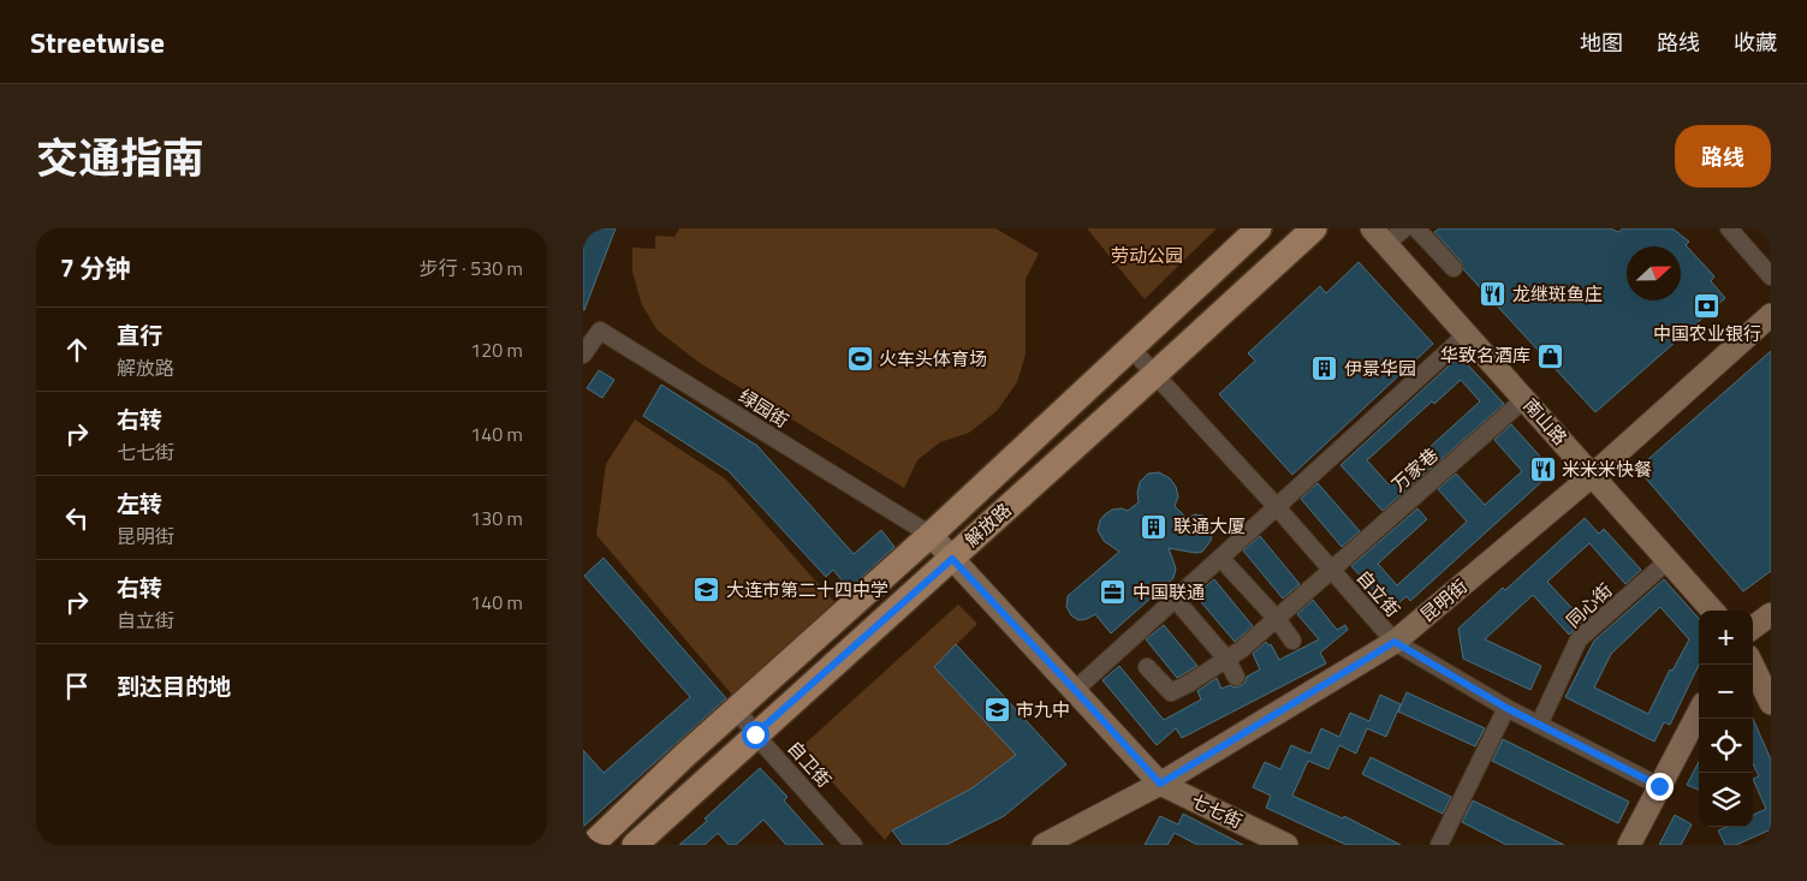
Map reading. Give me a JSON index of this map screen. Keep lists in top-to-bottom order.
{
  "streets": {
    "main road": ["解放路"],
    "street": [
      "绿园街",
      "南山路",
      "万家巷",
      "自立街",
      "昆明街",
      "同心街",
      "自卫街",
      "七七街"
    ]
  },
  "crossings": [
    ["绿园街", "解放路"],
    ["绿园街", "七七街"],
    ["南山路", "万家巷"],
    ["南山路", "昆明街"],
    ["南山路", "同心街"],
    ["万家巷", "自立街"],
    ["解放路", "自立街"],
    ["解放路", "自卫街"],
    ["解放路", "七七街"],
    ["自立街", "昆明街"],
    ["自立街", "同心街"],
    ["昆明街", "七七街"]
  ],
  "parks": ["劳动公园"],
  "places": {
    "restaurant": ["龙继斑鱼庄", "米米米快餐"],
    "bank": ["中国农业银行"],
    "shop": ["华致名酒库"],
    "sports": ["火车头体育场"],
    "building": ["伊景华园", "联通大厦"],
    "school or university": ["大连市第二十四中学", "市九中"],
    "office": ["中国联通"]
  },
  "north": "right",
  "page": {
    "header": "Streetwise",
    "nav": ["地图", "路线", "收藏"],
    "title": "交通指南",
    "buttons": "路线",
    "heading": ["7 分钟", "步行 · 530 m"],
    "list": [
      ["直行", "解放路", "120 m"],
      ["右转", "七七街", "140 m"],
      ["左转", "昆明街", "130 m"],
      ["右转", "自立街", "140 m"],
      "到达目的地"
    ],
    "map_buttons": ["+", "−"]
  }
}
